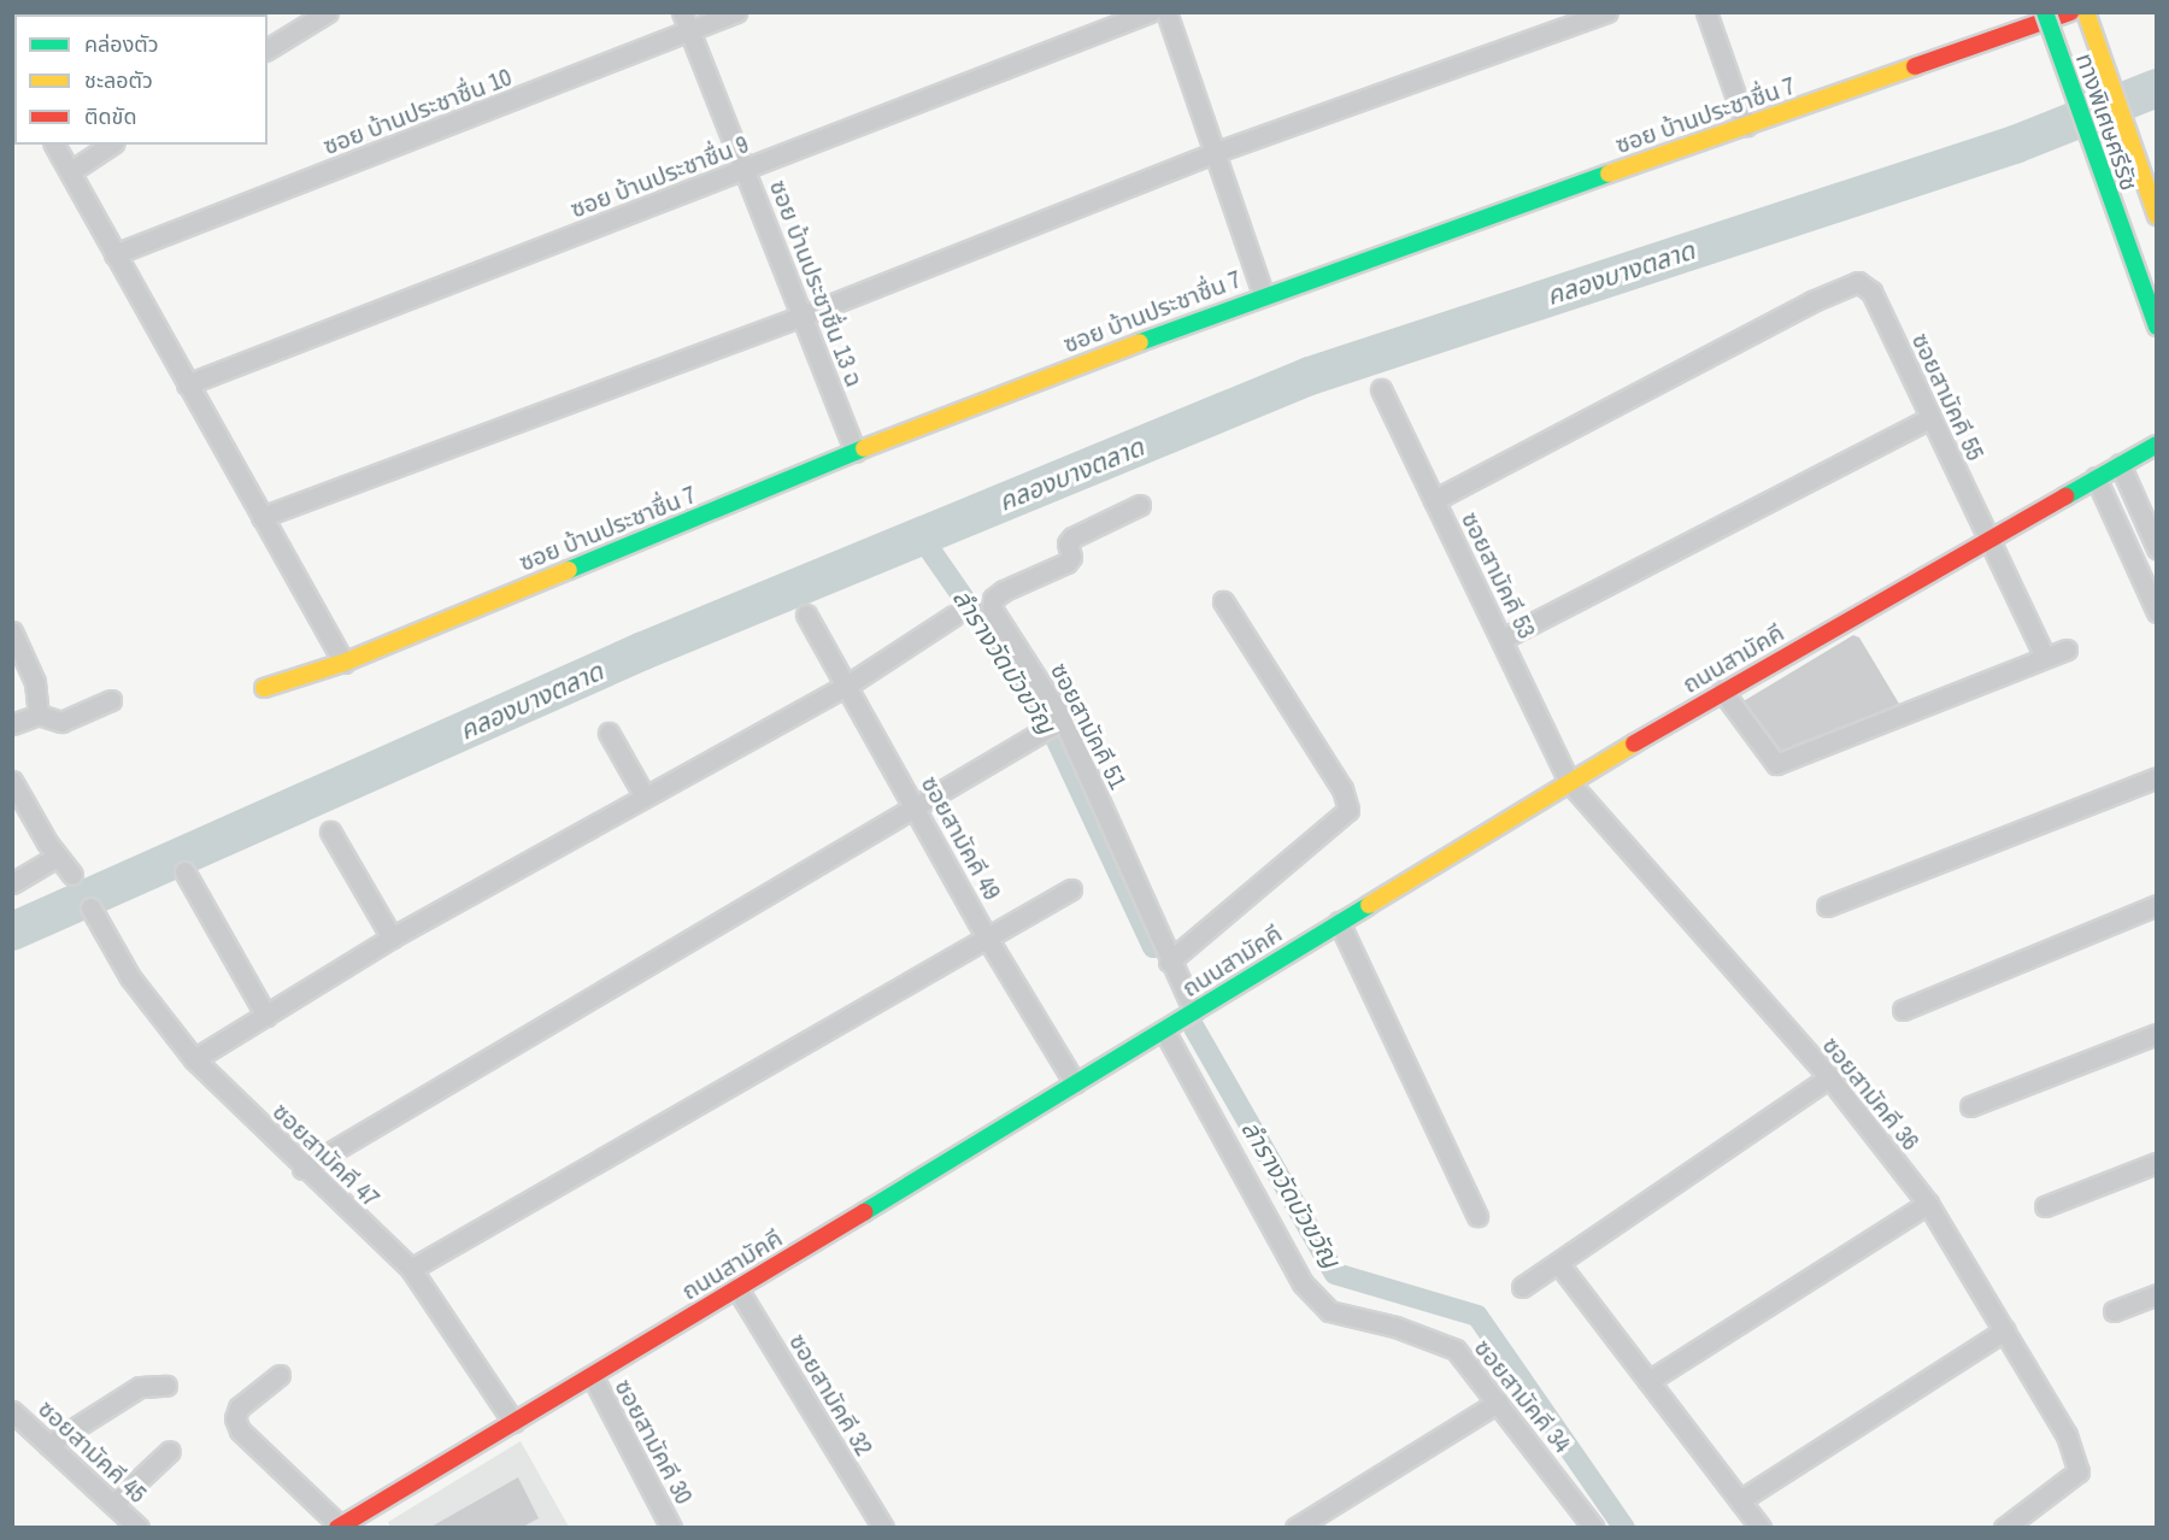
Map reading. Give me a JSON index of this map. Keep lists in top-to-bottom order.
{
  "streets": {
    "main road": ["ซอย บ้านประชาชื่น 7", "ทางพิเศษศรีรัช", "ถนนสามัคคี"],
    "street": [
      "ซอย บ้านประชาชื่น 10",
      "ซอย บ้านประชาชื่น 9",
      "ซอย บ้านประชาชื่น 13 ฉ",
      "ซอยสามัคคี 55",
      "ซอยสามัคคี 53",
      "ซอยสามัคคี 51",
      "ซอยสามัคคี 49",
      "ซอยสามัคคี 36",
      "ซอยสามัคคี 47",
      "ซอยสามัคคี 32",
      "ซอยสามัคคี 34",
      "ซอยสามัคคี 30",
      "ซอยสามัคคี 45"
    ]
  },
  "crossings": [
    ["ซอย บ้านประชาชื่น 10", "ซอย บ้านประชาชื่น 13 ฉ"],
    ["ซอย บ้านประชาชื่น 7", "ซอย บ้านประชาชื่น 13 ฉ"],
    ["ซอย บ้านประชาชื่น 9", "ซอย บ้านประชาชื่น 13 ฉ"],
    ["ซอยสามัคคี 55", "ซอยสามัคคี 53"],
    ["ซอยสามัคคี 55", "ถนนสามัคคี"],
    ["ซอยสามัคคี 53", "ถนนสามัคคี"],
    ["ซอยสามัคคี 53", "ซอยสามัคคี 36"],
    ["ถนนสามัคคี", "ซอยสามัคคี 51"],
    ["ถนนสามัคคี", "ซอยสามัคคี 49"],
    ["ถนนสามัคคี", "ซอยสามัคคี 36"],
    ["ถนนสามัคคี", "ซอยสามัคคี 47"],
    ["ถนนสามัคคี", "ซอยสามัคคี 32"],
    ["ถนนสามัคคี", "ซอยสามัคคี 34"],
    ["ถนนสามัคคี", "ซอยสามัคคี 30"]
  ],
  "water": ["คลองบางตลาด", "ลำรางวัดบัวขวัญ"],
  "legend": ["คล่องตัว", "ชะลอตัว", "ติดขัด"]
}
